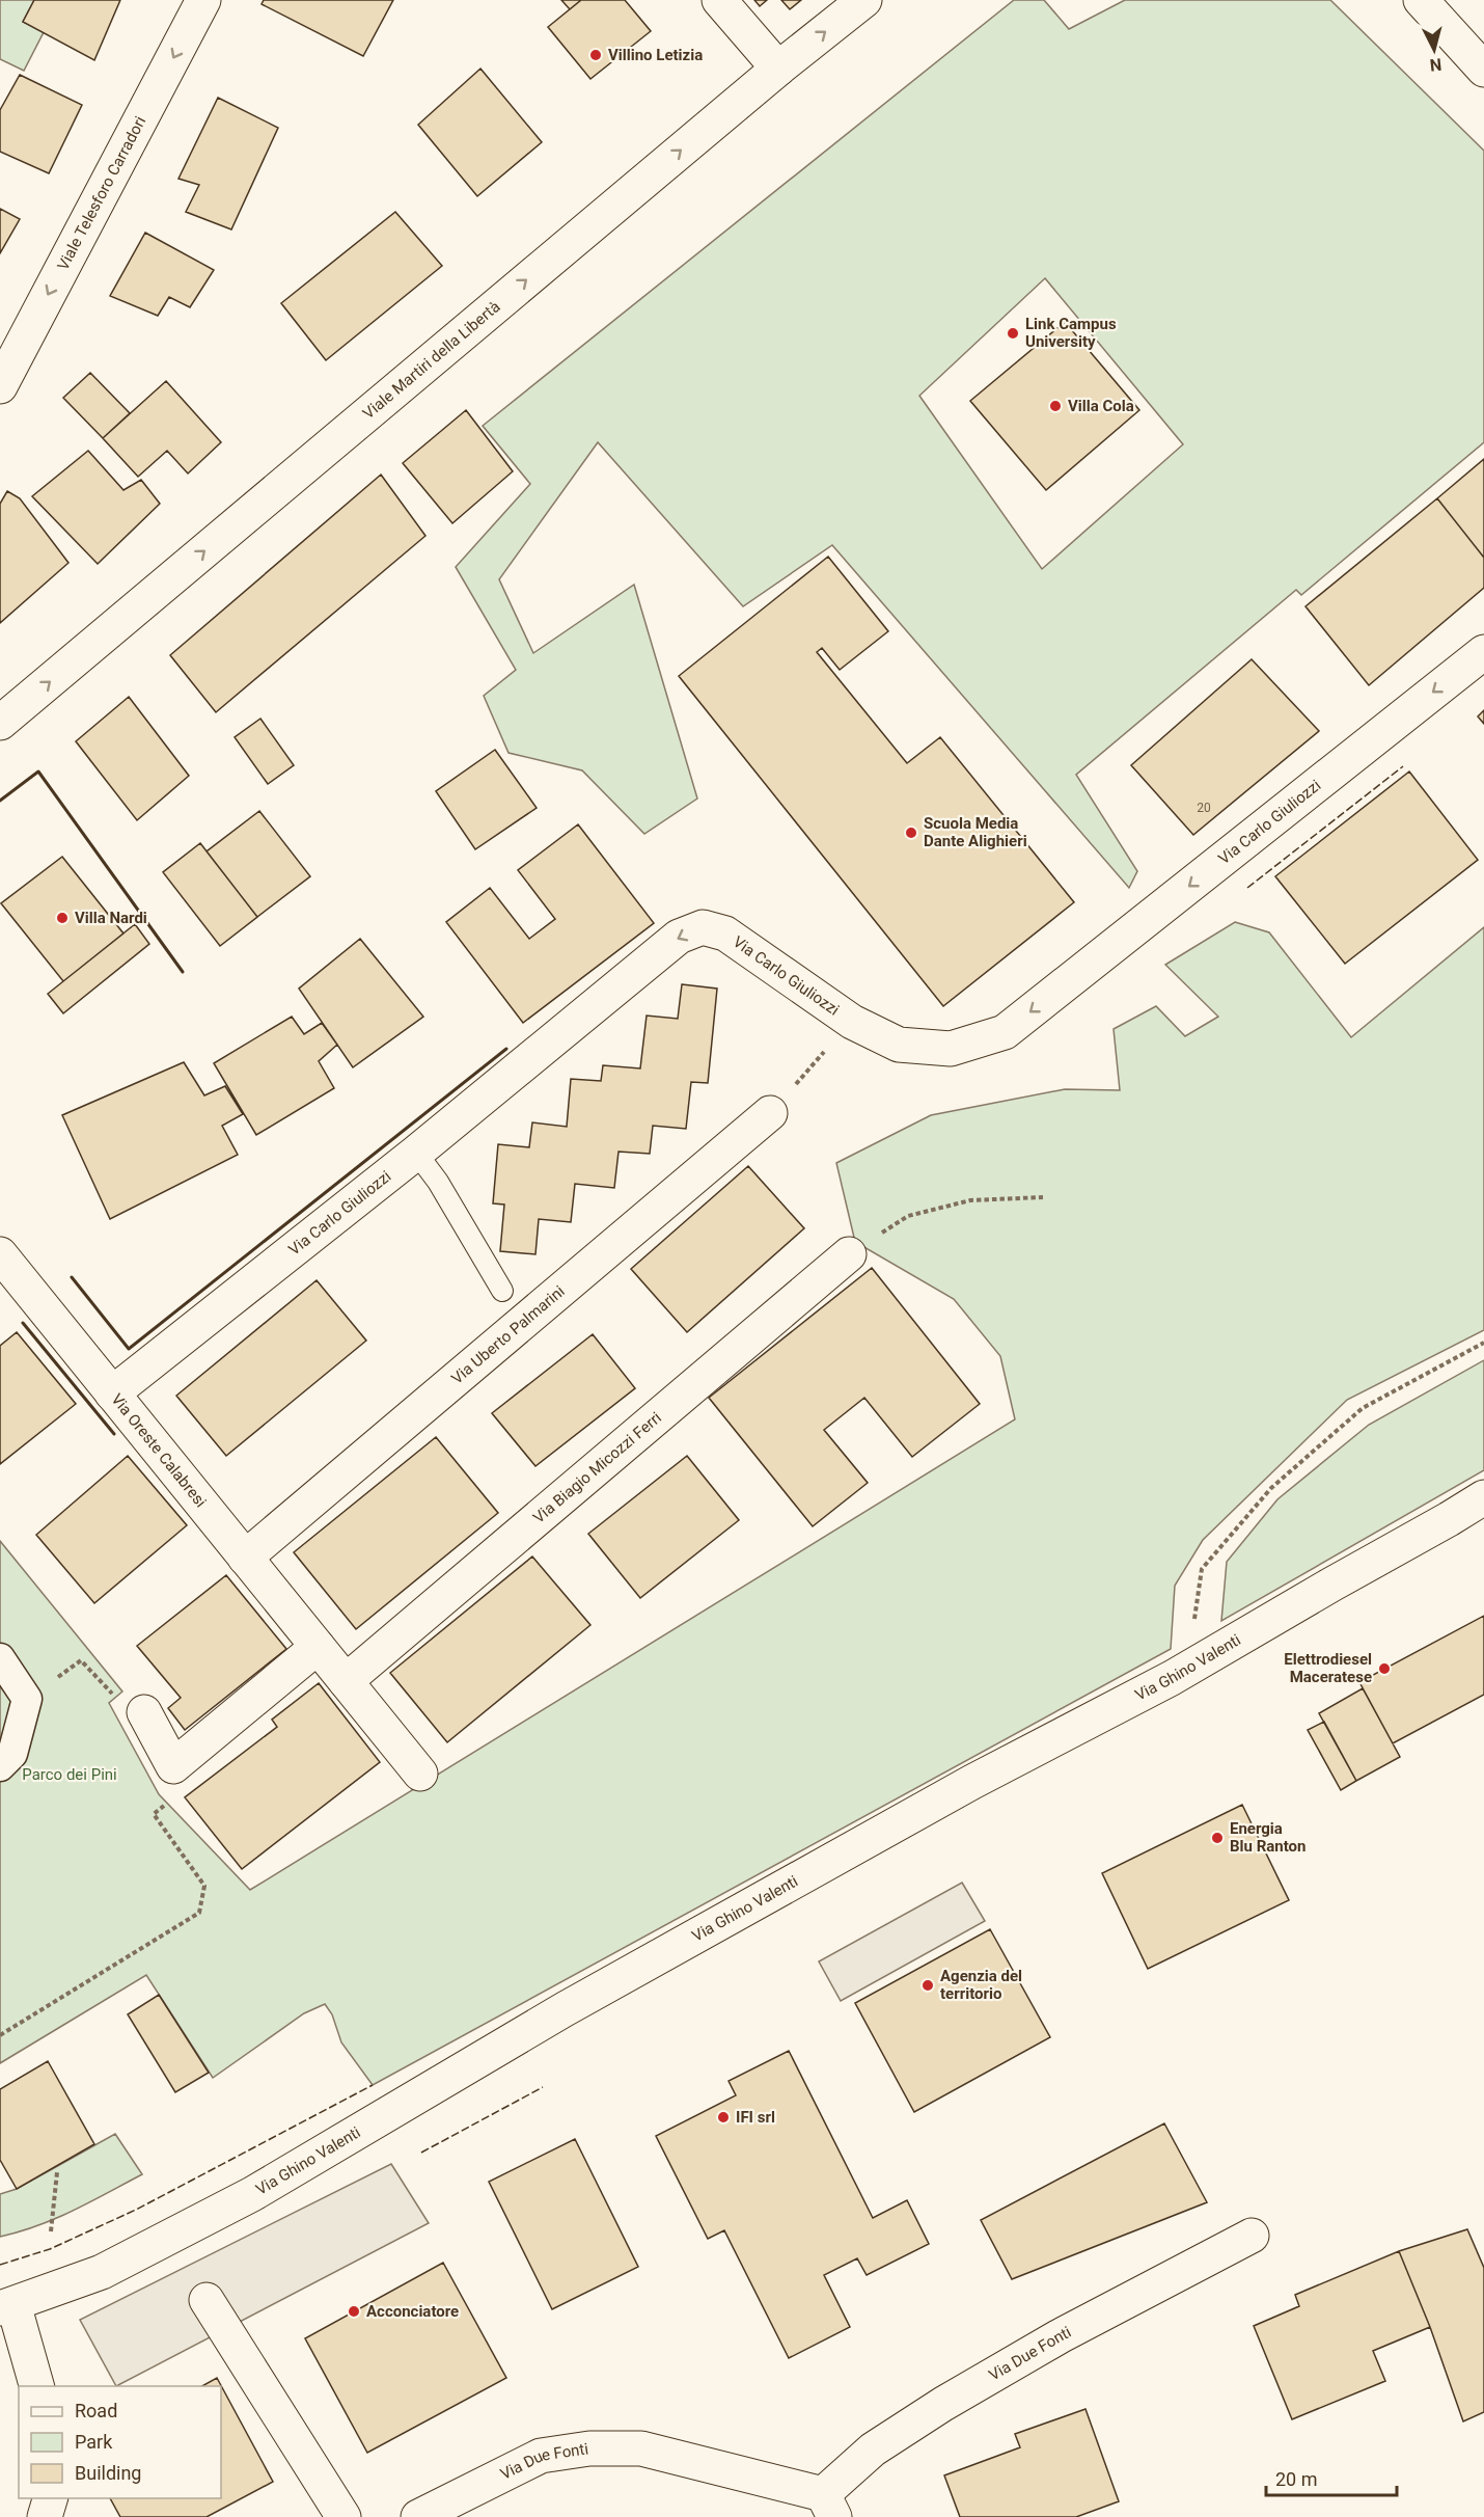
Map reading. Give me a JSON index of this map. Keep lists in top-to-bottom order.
{
  "streets": {
    "street": [
      "Viale Telesforo Carradori",
      "Viale Martiri della Libertà",
      "Via Carlo Giuliozzi",
      "Via Uberto Palmarini",
      "Via Oreste Calabresi",
      "Via Biagio Micozzi Ferri",
      "Via Ghino Valenti",
      "Via Due Fonti"
    ]
  },
  "crossings": [
    ["Via Carlo Giuliozzi", "Via Oreste Calabresi"],
    ["Via Uberto Palmarini", "Via Oreste Calabresi"],
    ["Via Oreste Calabresi", "Via Biagio Micozzi Ferri"]
  ],
  "one_way": ["Viale Telesforo Carradori", "Viale Martiri della Libertà", "Via Carlo Giuliozzi"],
  "parks": ["Parco dei Pini"],
  "places": [
    "Villino Letizia",
    "Link Campus University",
    "Villa Cola",
    "Scuola Media Dante Alighieri",
    "Villa Nardi",
    "Elettrodiesel Maceratese",
    "Energia Blu Ranton",
    "Agenzia del territorio",
    "IFI srl",
    "Acconciatore"
  ],
  "house_numbers": ["20"],
  "legend": ["Road", "Park", "Building"],
  "scale_bar": "20 m",
  "north": "bottom"
}
